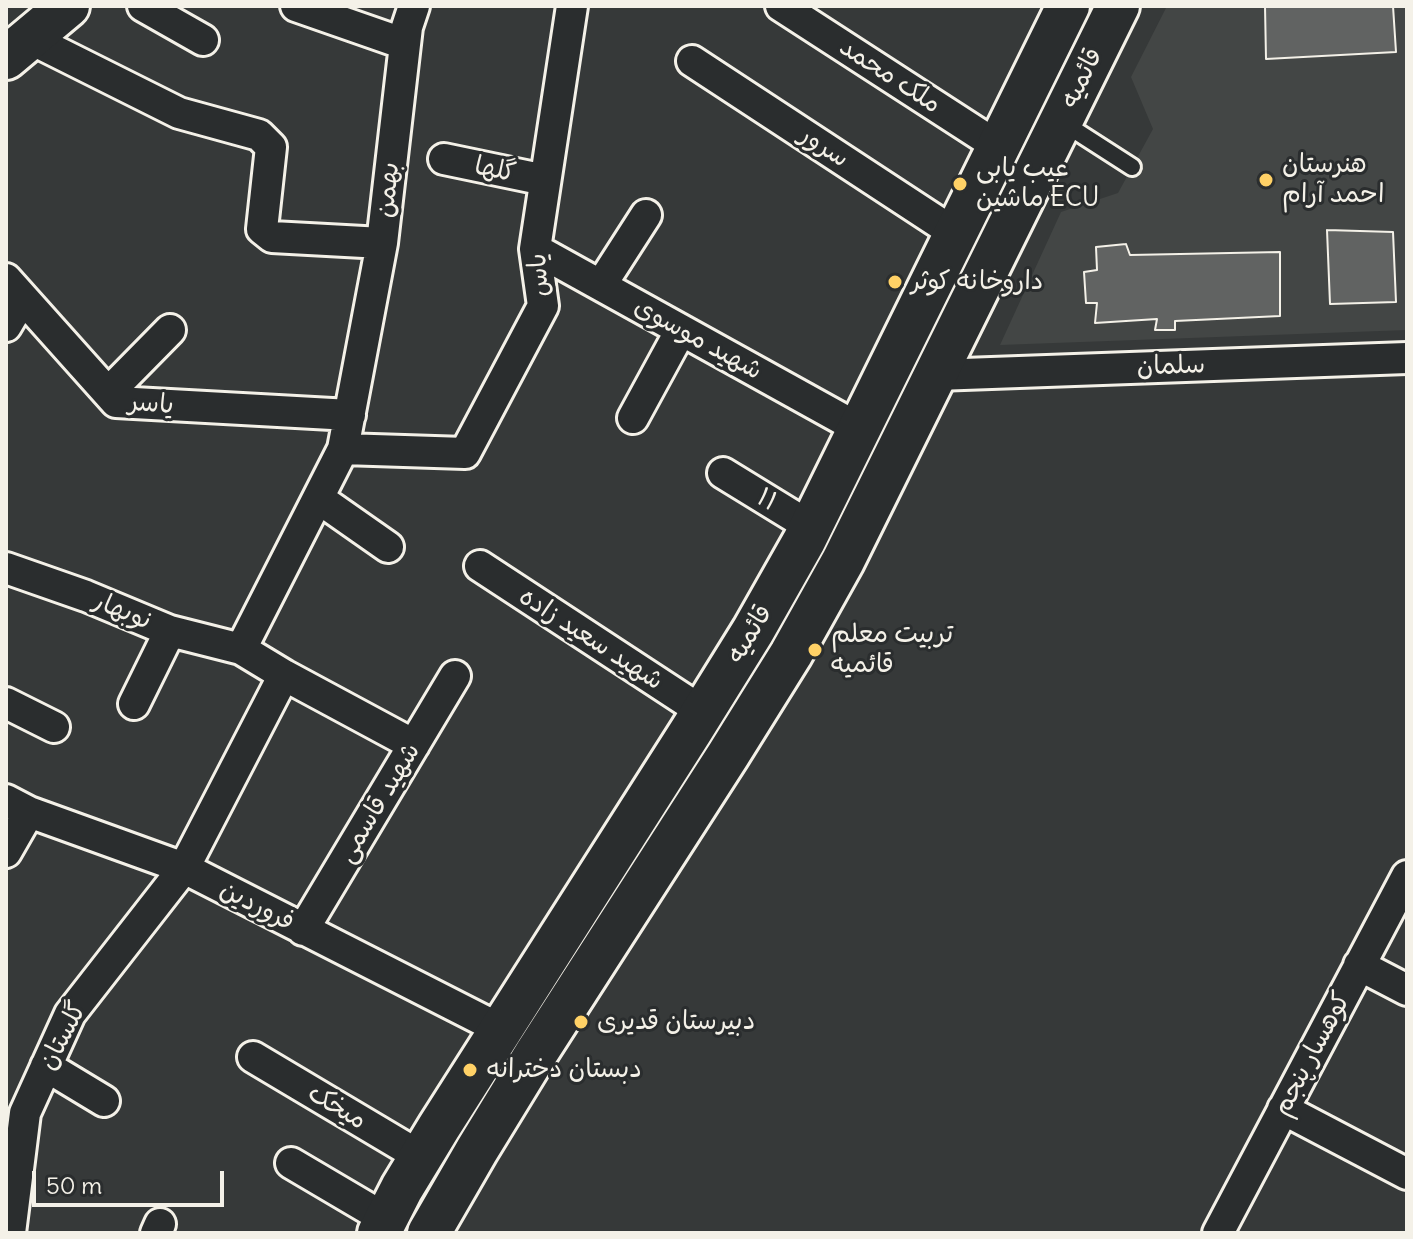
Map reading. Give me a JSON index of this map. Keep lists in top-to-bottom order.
{
  "streets": {
    "main road": ["قائمیه"],
    "street": [
      "ملک محمد",
      "سرور",
      "گلها",
      "بهمن",
      "یاس",
      "شهید موسوی",
      "سلمان",
      "یاسر",
      "۱۱",
      "نوبهار",
      "شهید سعید زاده",
      "شهید قاسمی",
      "فروردین",
      "گلستان",
      "کوهسار پنجم",
      "میخک"
    ]
  },
  "crossings": [
    ["ملک محمد", "قائمیه"],
    ["قائمیه", "سرور"],
    ["قائمیه", "شهید موسوی"],
    ["قائمیه", "سلمان"],
    ["قائمیه", "۱۱"],
    ["قائمیه", "شهید سعید زاده"],
    ["قائمیه", "فروردین"],
    ["قائمیه", "میخک"],
    ["گلها", "یاس"],
    ["بهمن", "یاس"],
    ["بهمن", "یاسر"],
    ["بهمن", "نوبهار"],
    ["یاس", "شهید موسوی"],
    ["نوبهار", "شهید قاسمی"],
    ["نوبهار", "گلستان"],
    ["شهید قاسمی", "فروردین"],
    ["فروردین", "گلستان"]
  ],
  "places": [
    "هنرستان احمد آرام",
    "عیب یابی ماشین ECU",
    "داروخانه کوثر",
    "تربیت معلم قائمیه",
    "دبیرستان قدیری",
    "دبستان دخترانه"
  ],
  "scale_bar": "50 m"
}
